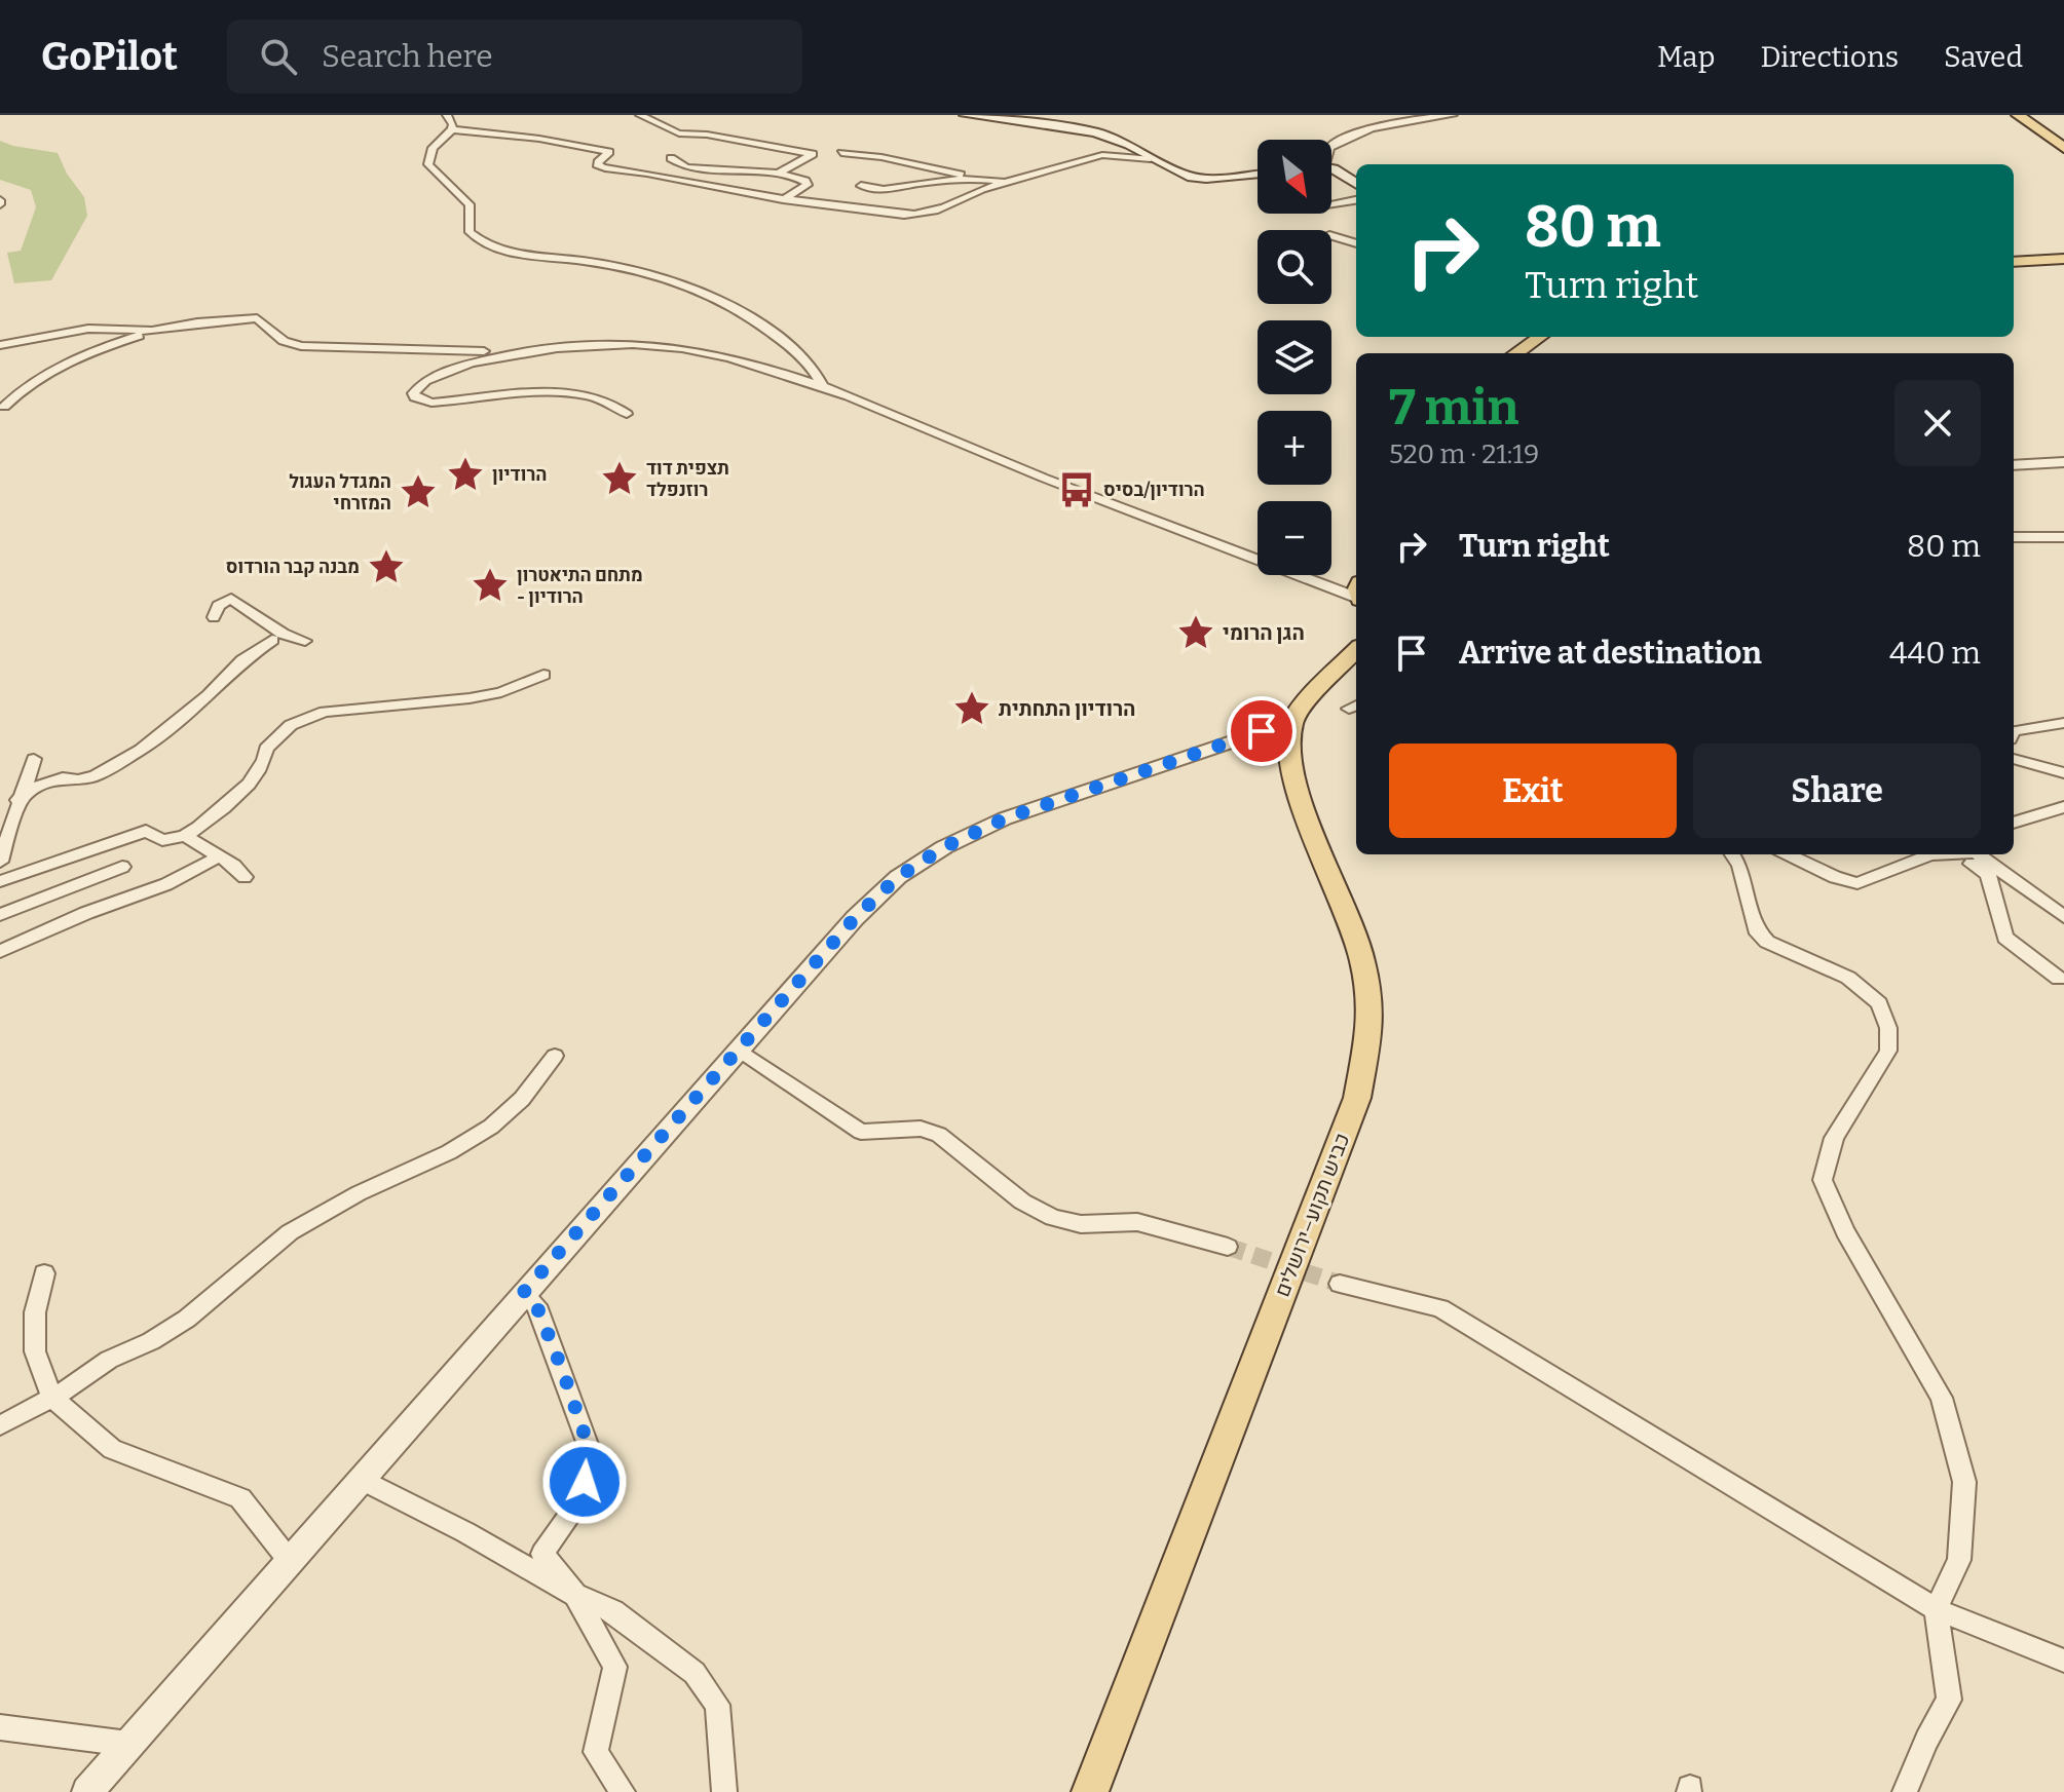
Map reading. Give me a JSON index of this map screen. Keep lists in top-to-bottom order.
{
  "streets": {
    "main road": ["כביש תקוע–ירושלים"]
  },
  "places": {
    "place": [
      "הרודיון",
      "תצפית דוד רוזנפלד",
      "המגדל העגול המזרחי",
      "מבנה קבר הורדוס",
      "מתחם התיאטרון - הרודיון",
      "הגן הרומי",
      "הרודיון התחתית"
    ],
    "bus stop": ["הרודיון/בסיס"]
  },
  "north": "bottom right",
  "page": {
    "header": "GoPilot",
    "search": "Search here",
    "nav": ["Map", "Directions", "Saved"],
    "map_buttons": ["+", "−"],
    "turn": ["80 m", "Turn right"],
    "heading": ["7 min", "520 m · 21:19"],
    "list": [
      {
        "name": "Turn right",
        "value": "80 m"
      },
      {
        "name": "Arrive at destination",
        "value": "440 m"
      }
    ],
    "buttons": ["Exit", "Share"]
  }
}
